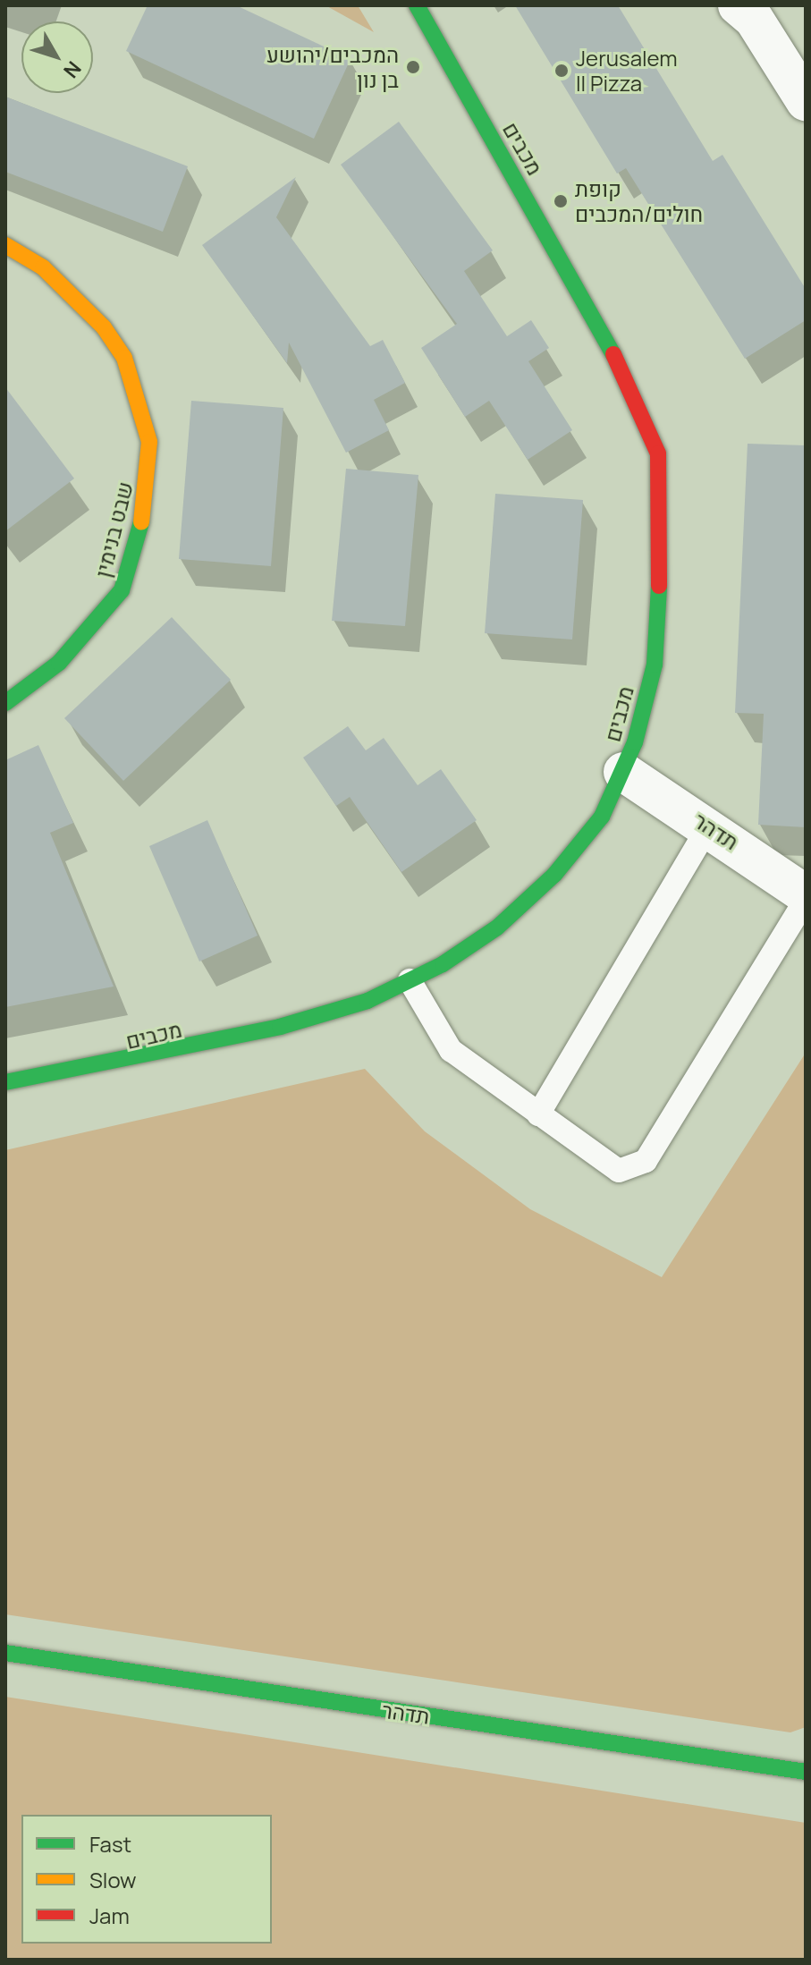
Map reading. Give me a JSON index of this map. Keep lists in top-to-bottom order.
{
  "streets": {
    "street": ["מכבים", "שבט בנימין", "תדהר"]
  },
  "crossings": [
    ["מכבים", "תדהר"]
  ],
  "places": ["המכבים/יהושע בן נון", "Jerusalem II Pizza", "קופת חולים/המכבים"],
  "legend": ["Fast", "Slow", "Jam"],
  "north": "bottom right"
}
